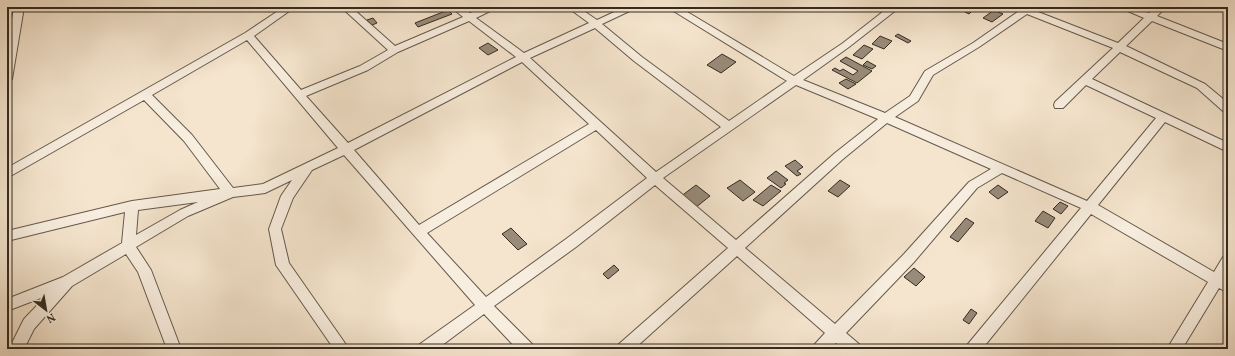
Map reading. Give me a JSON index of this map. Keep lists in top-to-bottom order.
{
  "north": "bottom right"
}
